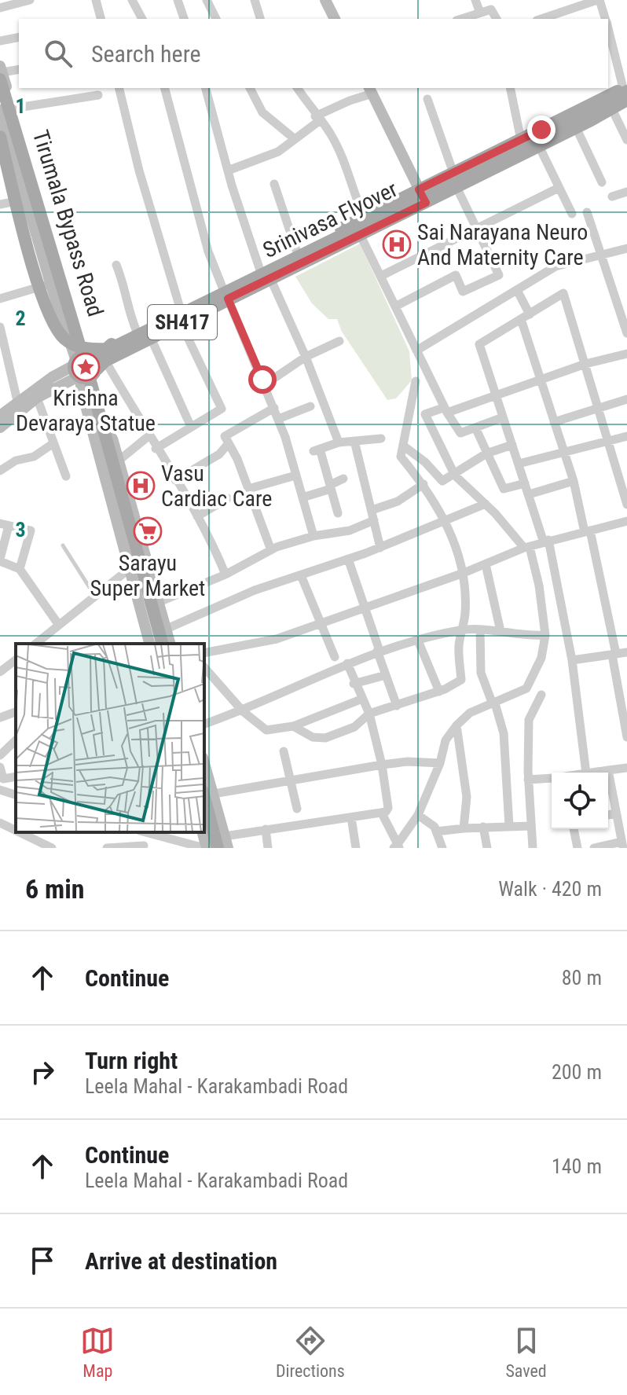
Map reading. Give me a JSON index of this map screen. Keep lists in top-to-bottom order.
{
  "streets": {
    "main road": ["Srinivasa Flyover", "SH417"],
    "street": ["Tirumala Bypass Road"]
  },
  "crossings": [
    ["Srinivasa Flyover", "SH417"],
    ["Tirumala Bypass Road", "SH417"]
  ],
  "places": {
    "hospital": ["Sai Narayana Neuro And Maternity Care", "Vasu Cardiac Care"],
    "place": ["Krishna Devaraya Statue"],
    "supermarket": ["Sarayu Super Market"]
  },
  "page": {
    "search": "Search here",
    "heading": ["6 min", "Walk · 420 m"],
    "list": [
      ["Continue", "80 m"],
      ["Turn right", "Leela Mahal - Karakambadi Road", "200 m"],
      ["Continue", "Leela Mahal - Karakambadi Road", "140 m"],
      "Arrive at destination"
    ],
    "nav": ["Map", "Directions", "Saved"]
  },
  "grid": {
    "rows": ["1", "2", "3"]
  }
}
